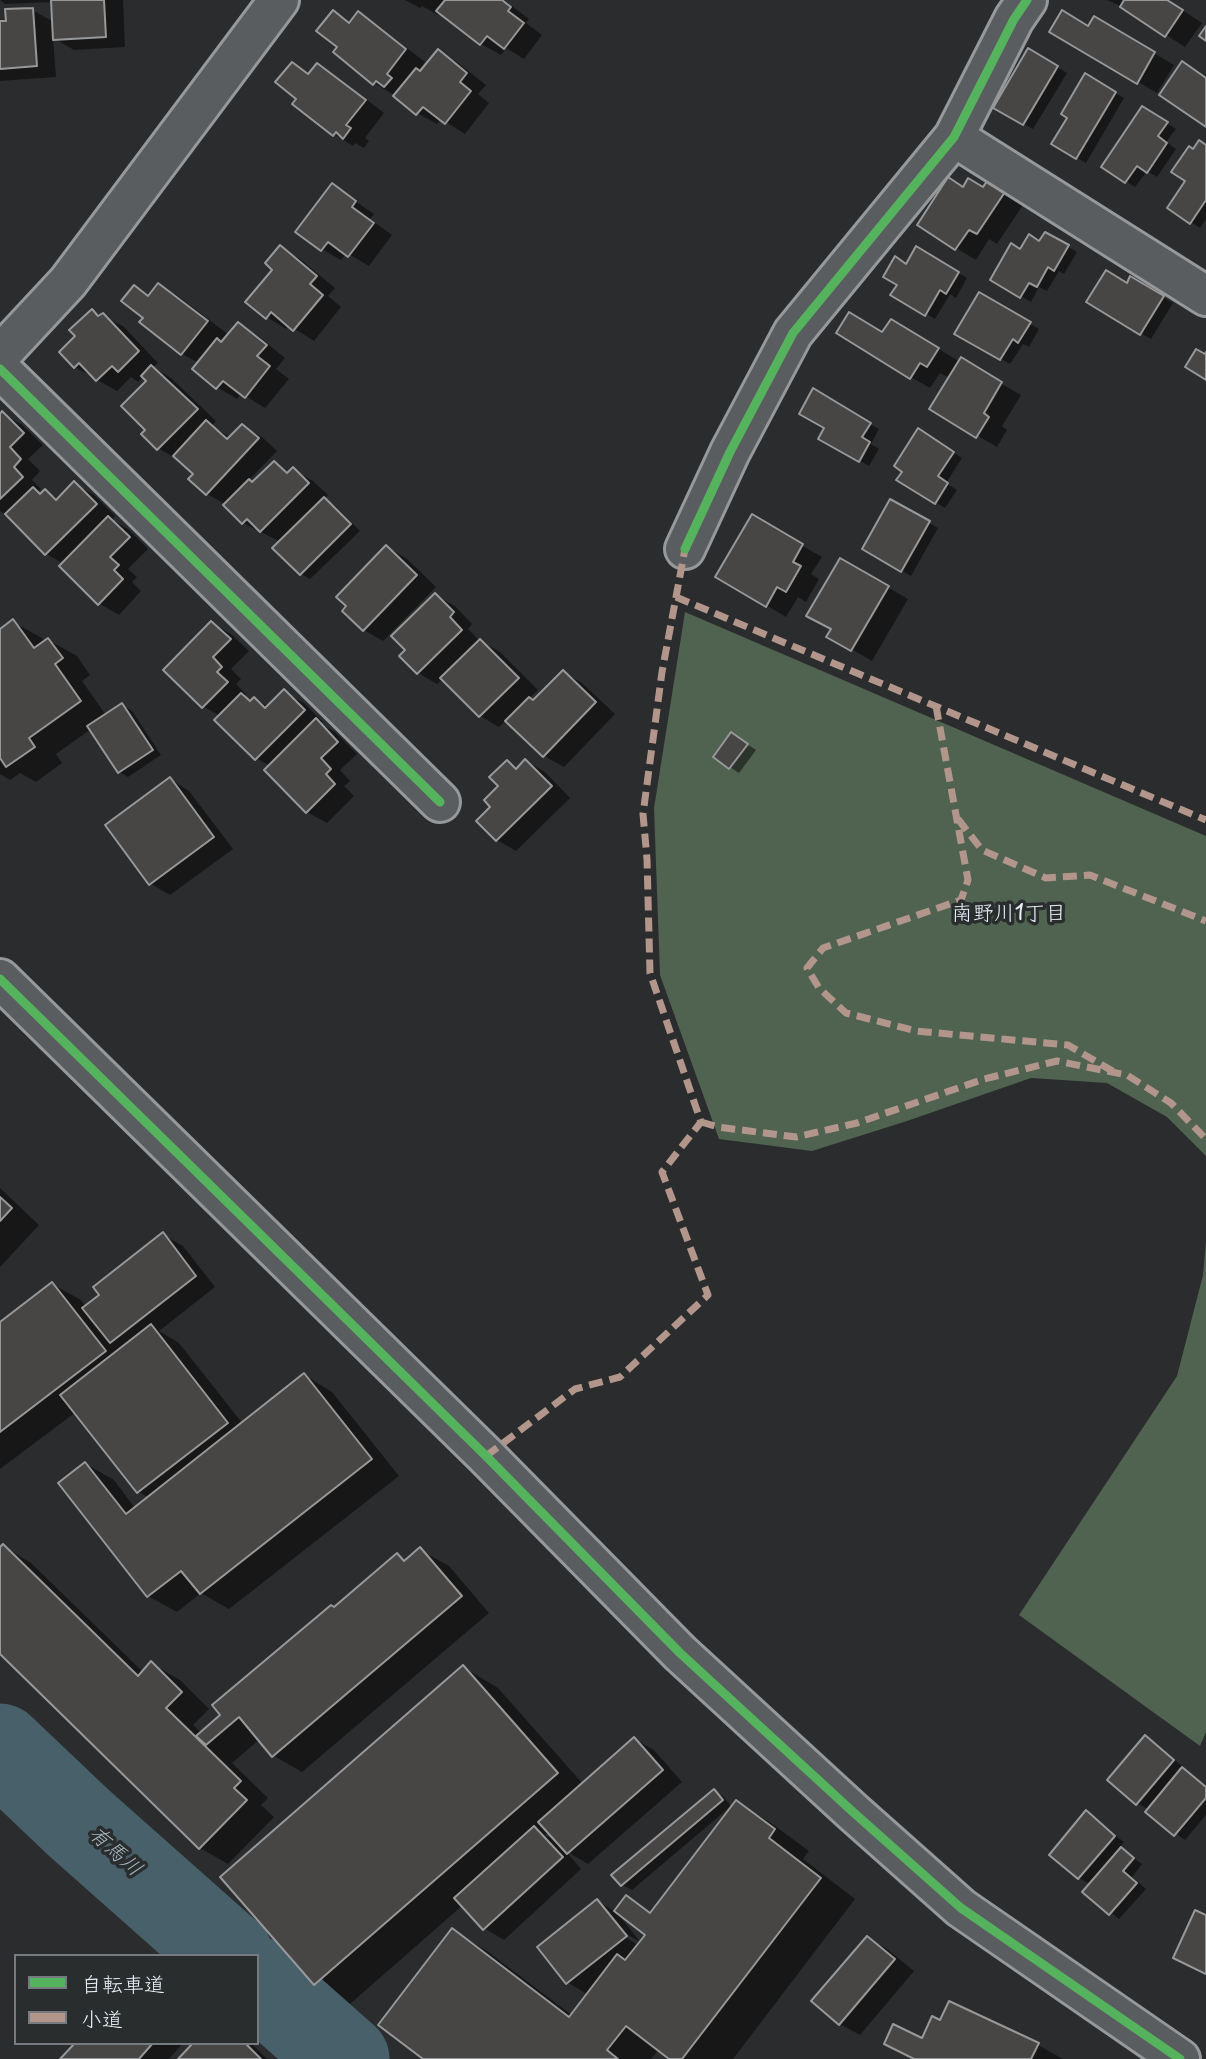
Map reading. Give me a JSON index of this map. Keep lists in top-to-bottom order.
{
  "districts": ["南野川1丁目"],
  "water": ["有馬川"],
  "legend": ["自転車道", "小道"]
}
